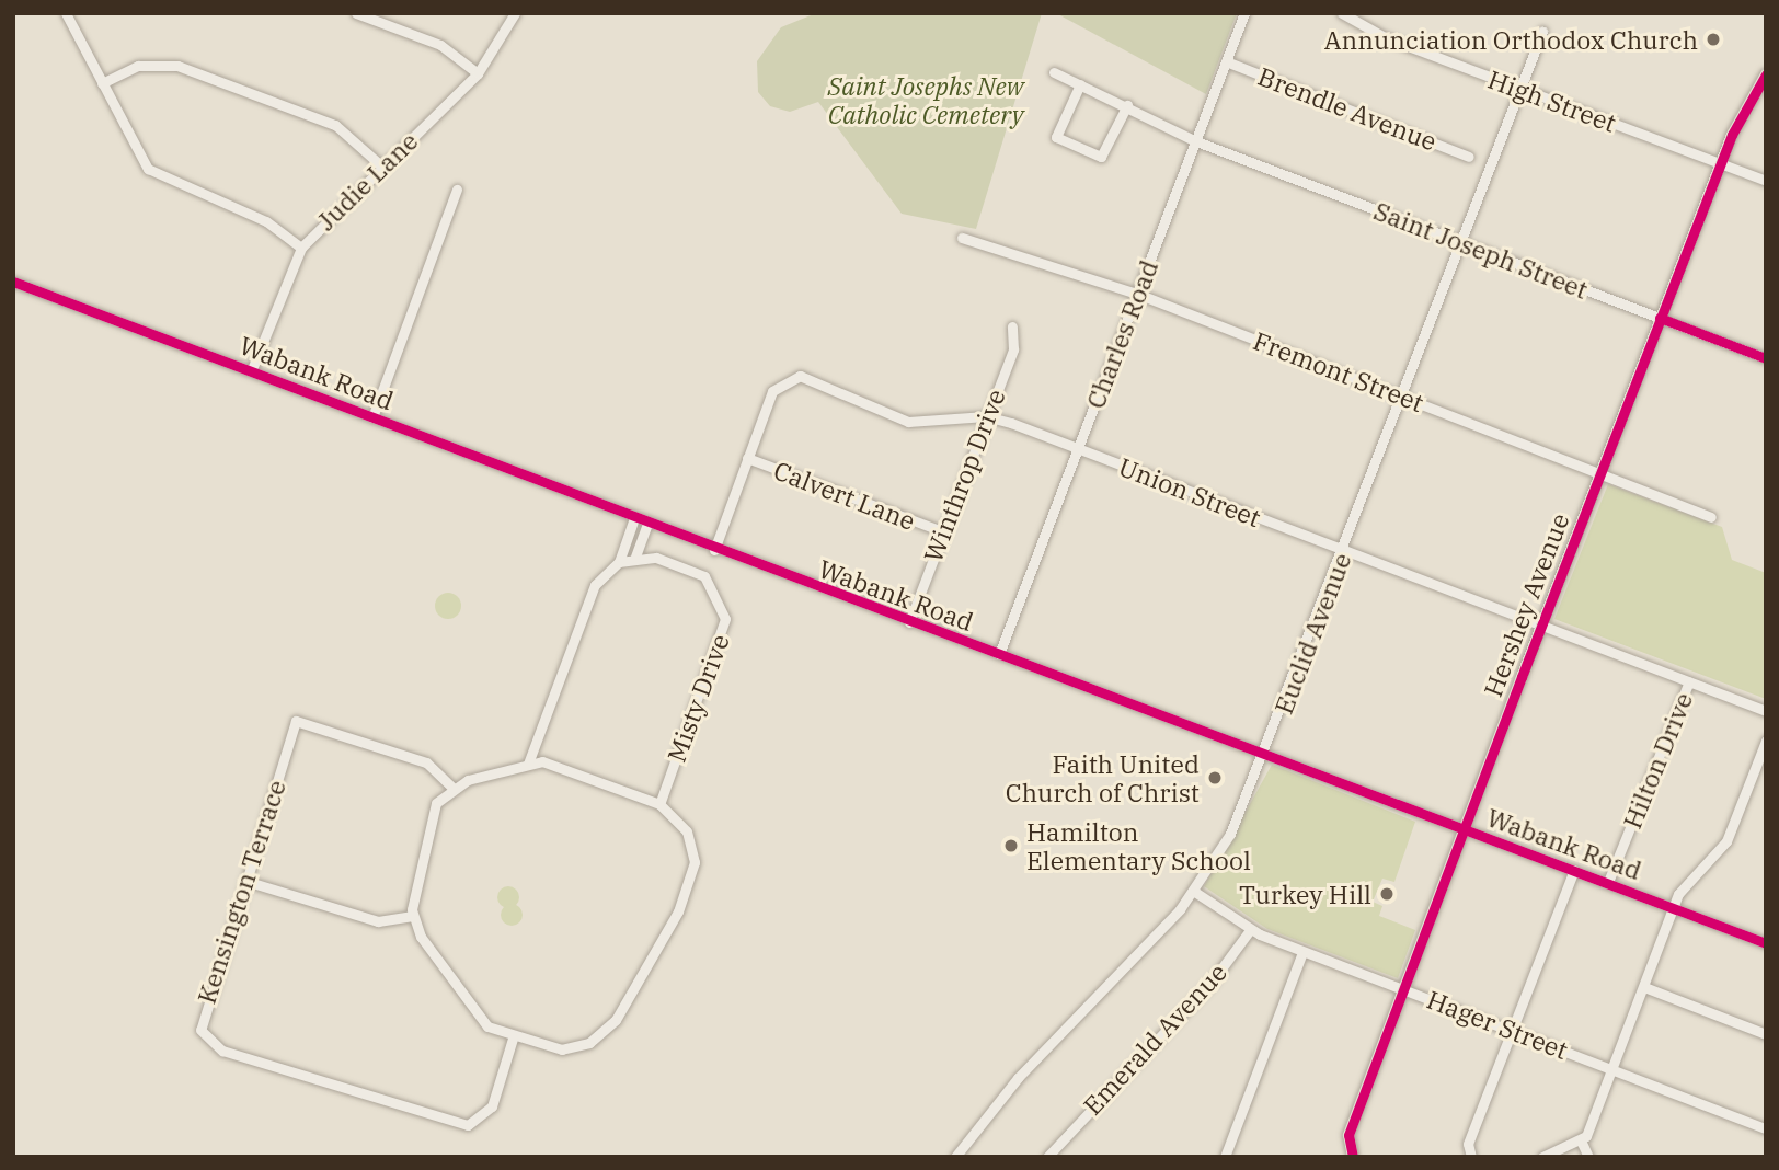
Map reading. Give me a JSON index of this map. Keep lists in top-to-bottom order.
{
  "streets": {
    "main road": ["Hershey Avenue"],
    "street": [
      "High Street",
      "Brendle Avenue",
      "Judie Lane",
      "Saint Joseph Street",
      "Charles Road",
      "Fremont Street",
      "Wabank Road",
      "Winthrop Drive",
      "Union Street",
      "Calvert Lane",
      "Euclid Avenue",
      "Misty Drive",
      "Hilton Drive",
      "Kensington Terrace",
      "Hager Street",
      "Emerald Avenue"
    ]
  },
  "crossings": [
    ["High Street", "Hershey Avenue"],
    ["High Street", "Euclid Avenue"],
    ["Brendle Avenue", "Charles Road"],
    ["Judie Lane", "Wabank Road"],
    ["Saint Joseph Street", "Charles Road"],
    ["Saint Joseph Street", "Hershey Avenue"],
    ["Saint Joseph Street", "Euclid Avenue"],
    ["Charles Road", "Fremont Street"],
    ["Charles Road", "Wabank Road"],
    ["Charles Road", "Union Street"],
    ["Fremont Street", "Hershey Avenue"],
    ["Fremont Street", "Euclid Avenue"],
    ["Wabank Road", "Winthrop Drive"],
    ["Wabank Road", "Union Street"],
    ["Wabank Road", "Hershey Avenue"],
    ["Wabank Road", "Euclid Avenue"],
    ["Wabank Road", "Hilton Drive"],
    ["Winthrop Drive", "Union Street"],
    ["Winthrop Drive", "Calvert Lane"],
    ["Union Street", "Calvert Lane"],
    ["Union Street", "Hershey Avenue"],
    ["Union Street", "Euclid Avenue"],
    ["Union Street", "Hilton Drive"],
    ["Hershey Avenue", "Hager Street"],
    ["Euclid Avenue", "Hager Street"],
    ["Hager Street", "Emerald Avenue"]
  ],
  "parks": ["Saint Josephs New Catholic Cemetery"],
  "places": [
    "Annunciation Orthodox Church",
    "Faith United Church of Christ",
    "Hamilton Elementary School",
    "Turkey Hill"
  ]
}
